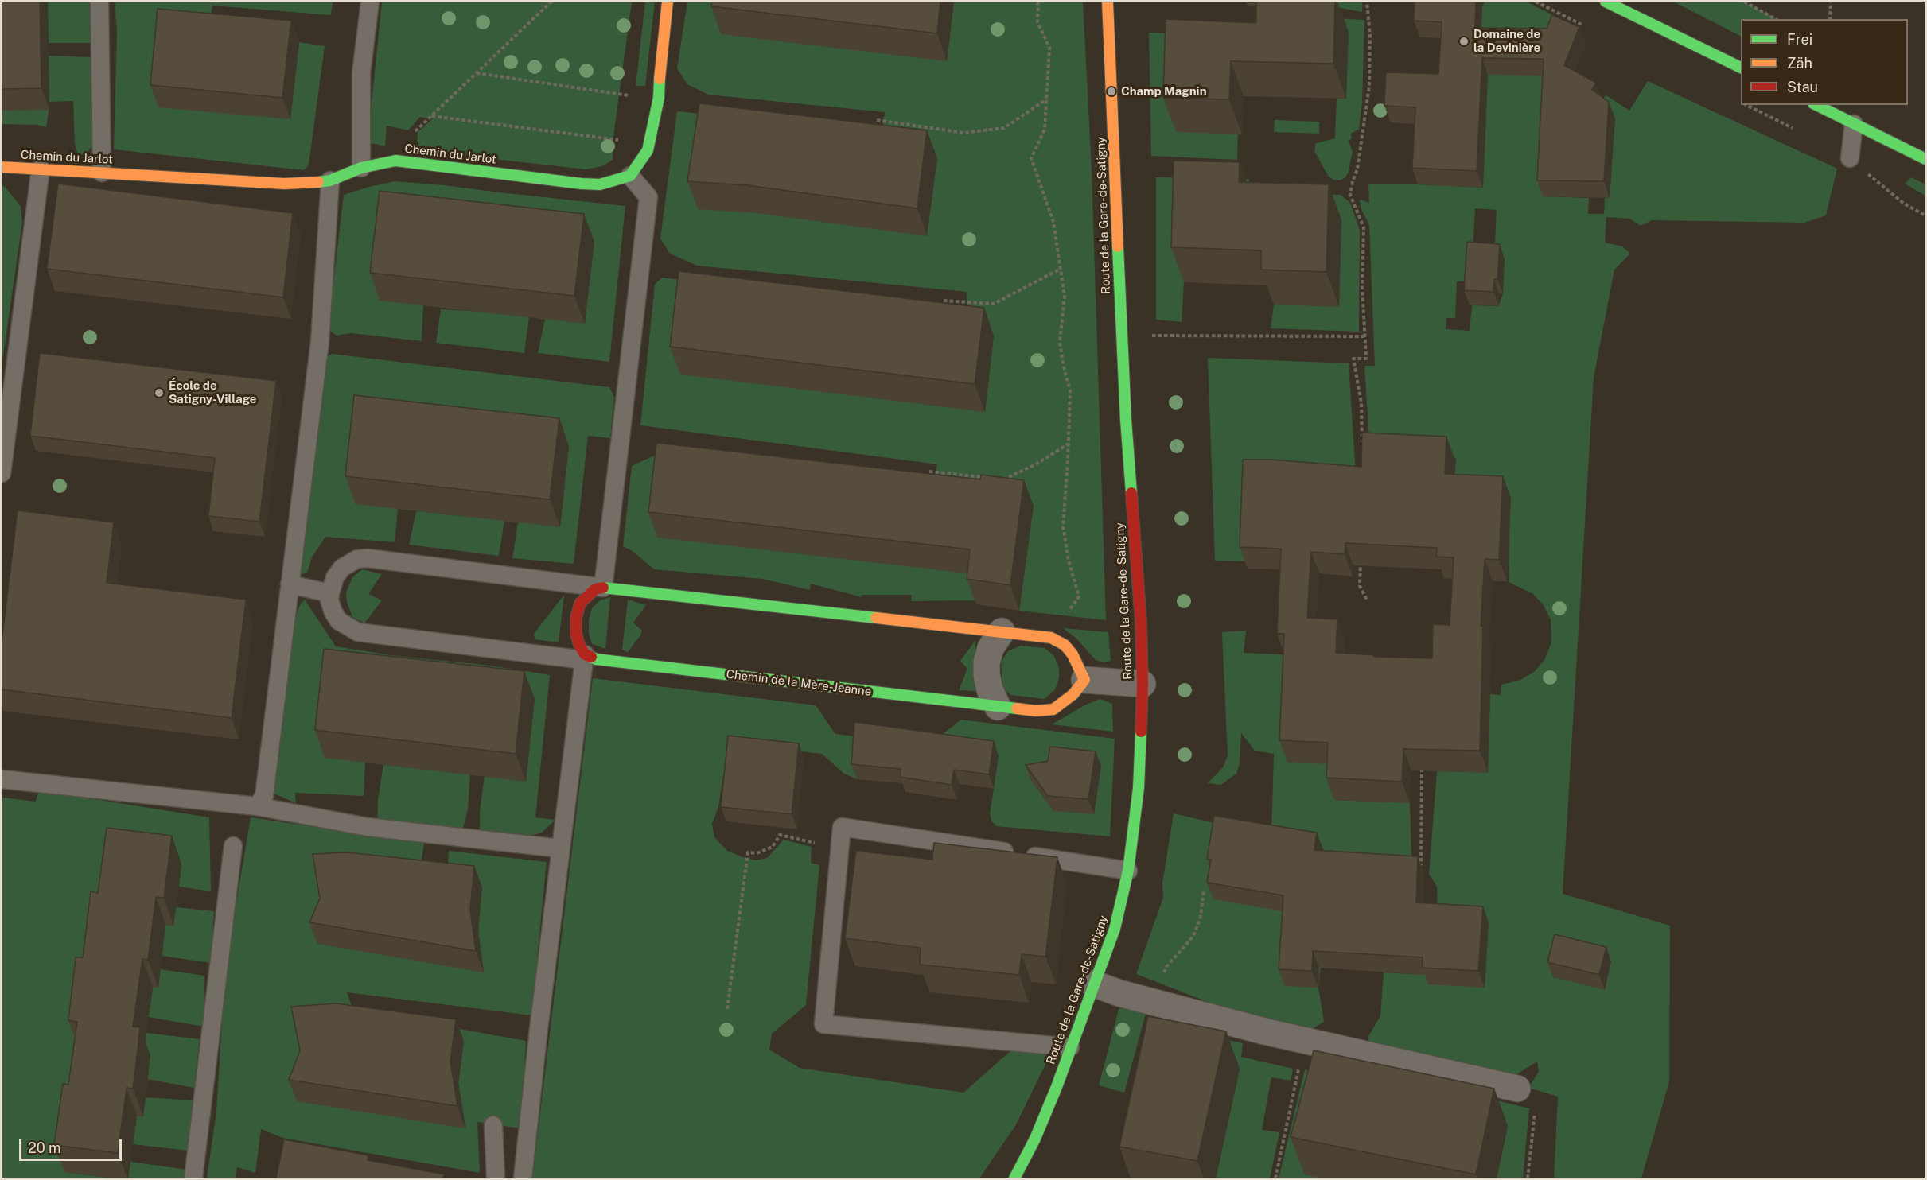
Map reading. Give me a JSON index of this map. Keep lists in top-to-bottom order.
{
  "streets": {
    "street": ["Chemin du Jarlot", "Route de la Gare-de-Satigny", "Chemin de la Mère-Jeanne"]
  },
  "places": ["Domaine de la Devinière", "Champ Magnin", "École de Satigny-Village"],
  "legend": ["Frei", "Zäh", "Stau"],
  "scale_bar": "20 m"
}
